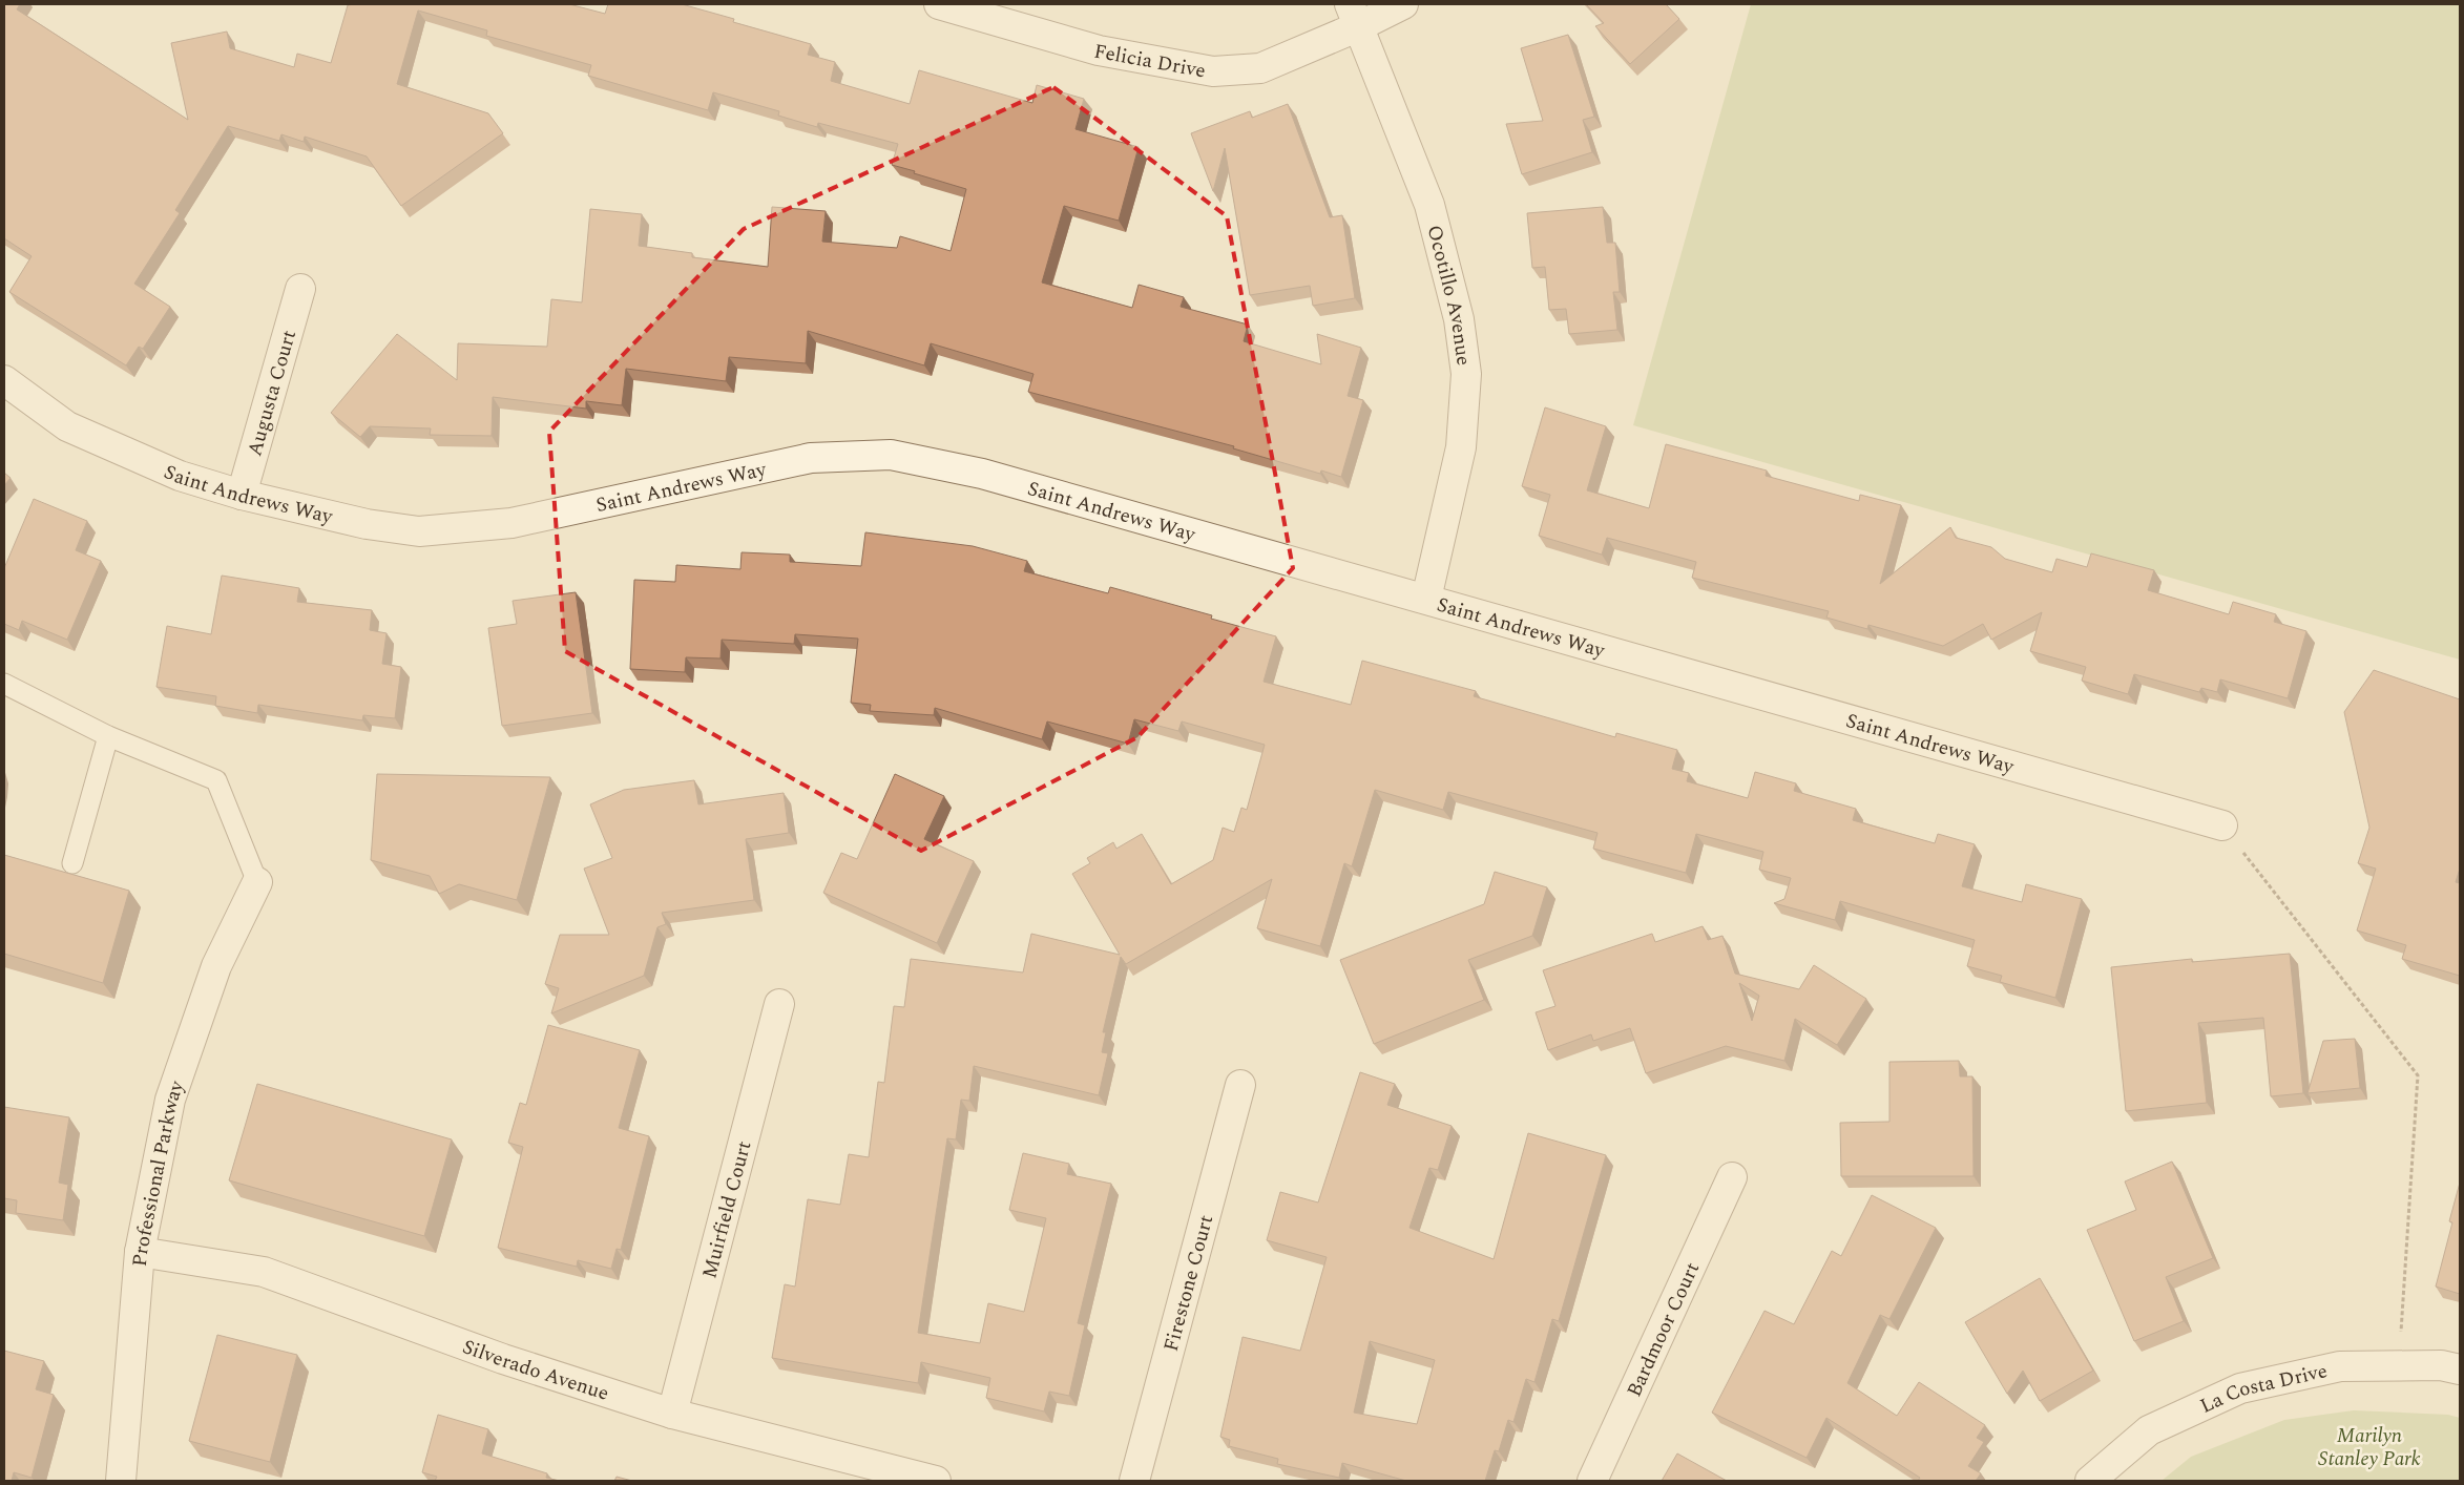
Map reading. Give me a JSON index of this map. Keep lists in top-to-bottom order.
{
  "streets": {
    "street": [
      "Felicia Drive",
      "Ocotillo Avenue",
      "Augusta Court",
      "Saint Andrews Way",
      "Professional Parkway",
      "Muirfield Court",
      "Firestone Court",
      "Bardmoor Court",
      "Silverado Avenue",
      "La Costa Drive"
    ]
  },
  "crossings": [
    ["Felicia Drive", "Ocotillo Avenue"],
    ["Ocotillo Avenue", "Saint Andrews Way"],
    ["Augusta Court", "Saint Andrews Way"],
    ["Professional Parkway", "Silverado Avenue"],
    ["Muirfield Court", "Silverado Avenue"]
  ],
  "parks": ["Marilyn Stanley Park"]
}
